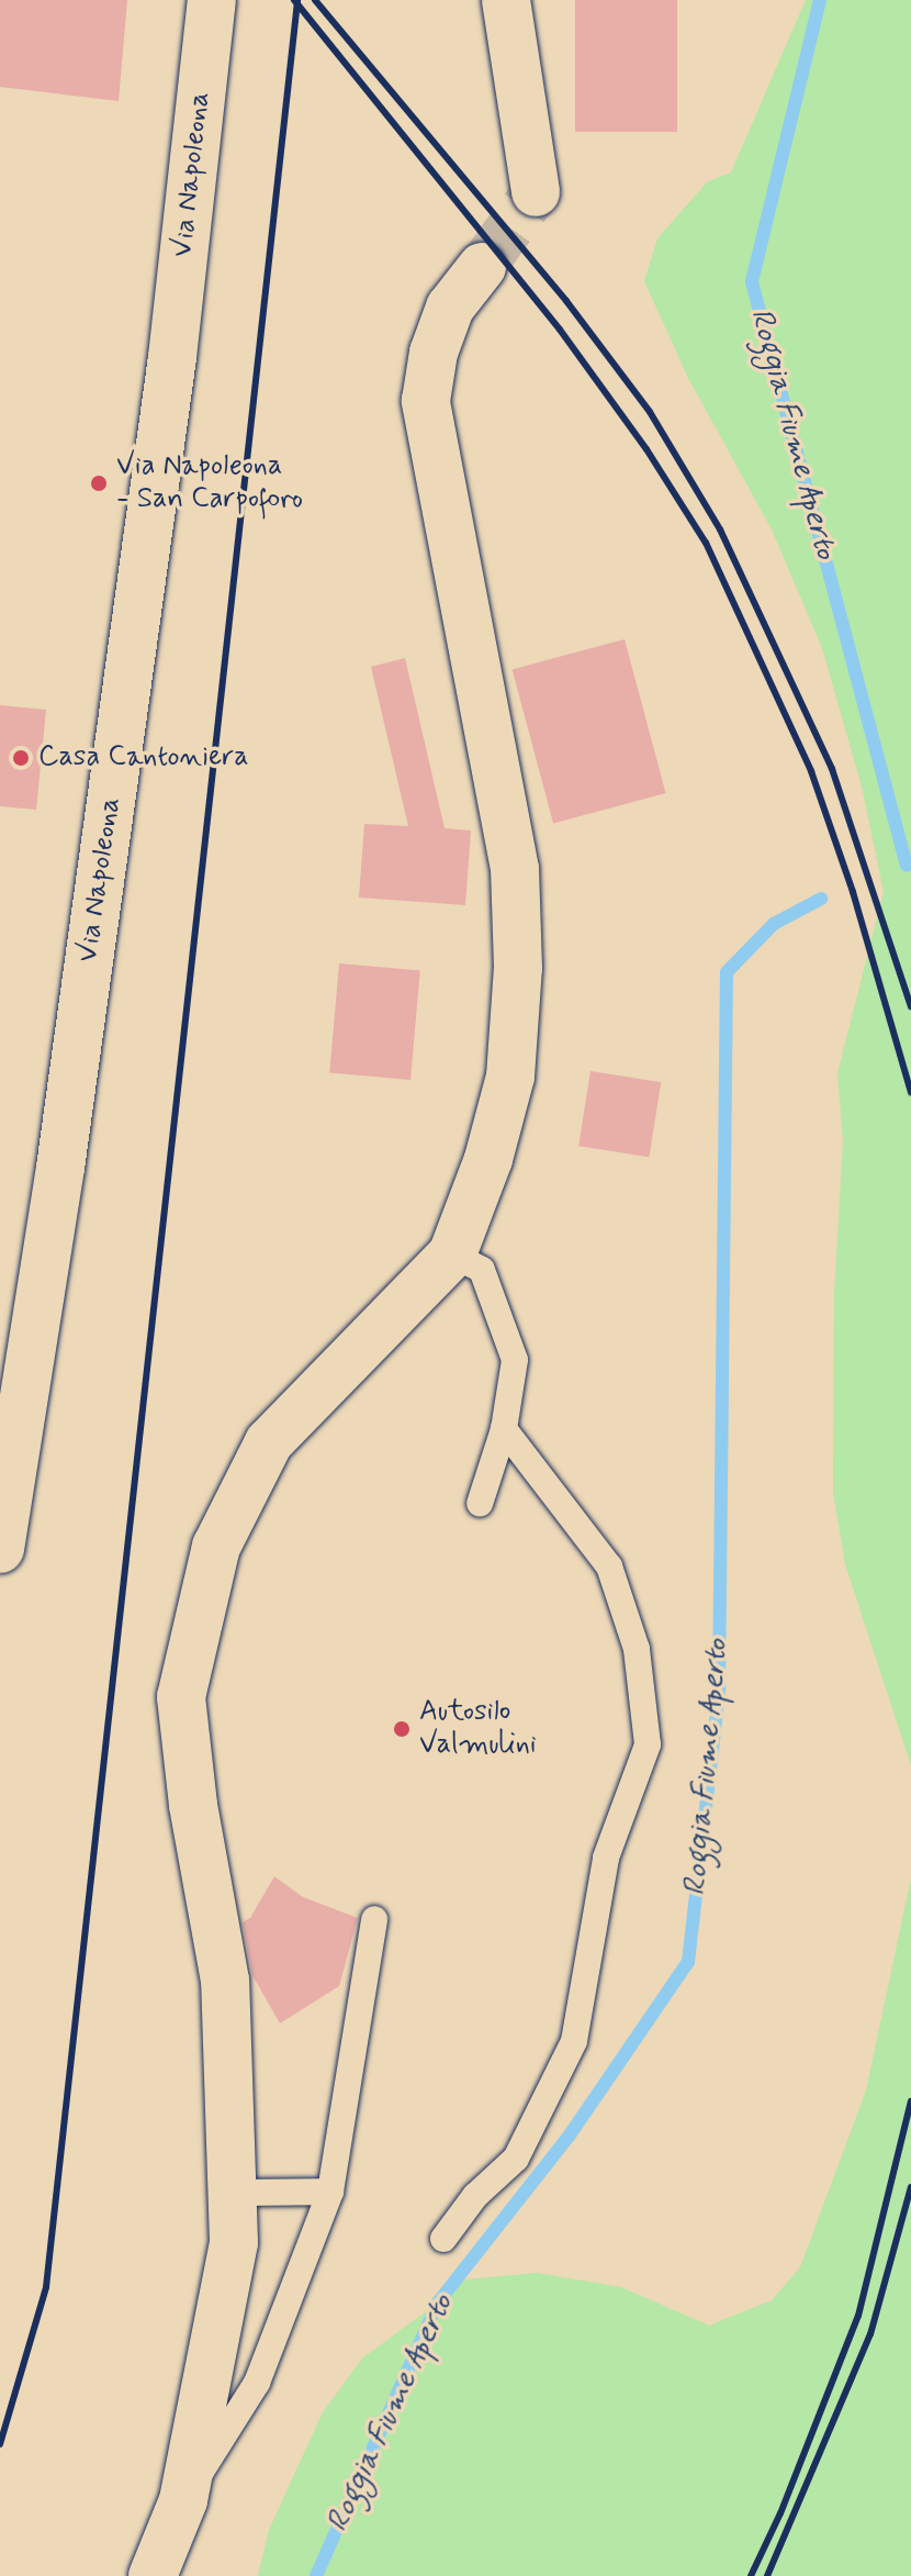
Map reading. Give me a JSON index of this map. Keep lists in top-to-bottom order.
{
  "streets": {
    "street": ["Via Napoleona"]
  },
  "water": ["Roggia Fiume Aperto"],
  "places": ["Via Napoleona - San Carpoforo", "Casa Cantoniera", "Autosilo Valmulini"]
}
